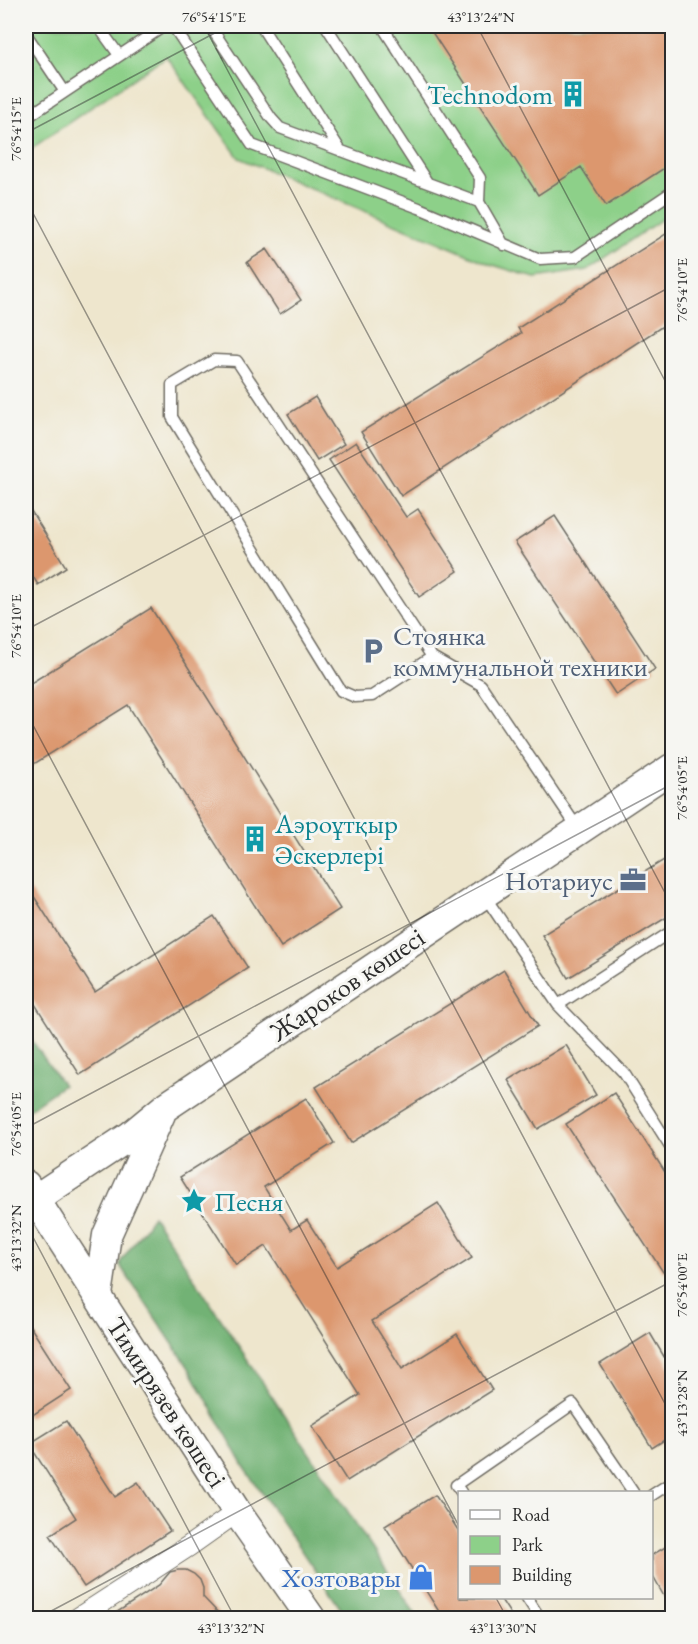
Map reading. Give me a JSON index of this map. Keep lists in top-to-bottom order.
{
  "streets": {
    "main road": ["Жароков көшесі", "Тимирязев көшесі"]
  },
  "crossings": [
    ["Жароков көшесі", "Тимирязев көшесі"]
  ],
  "places": {
    "building": ["Technodom", "Аэроұтқыр Әскерлері"],
    "parking": ["Стоянка коммунальной техники"],
    "office": ["Нотариуc"],
    "place": ["Песня"],
    "shop": ["Хозтовары"]
  },
  "legend": ["Road", "Park", "Building"],
  "coordinates": [
    "76°54'15\"E",
    "43°13'24\"N",
    "76°54'10\"E",
    "76°54'05\"E",
    "43°13'32\"N",
    "76°54'00\"E",
    "43°13'28\"N",
    "43°13'30\"N"
  ]
}
